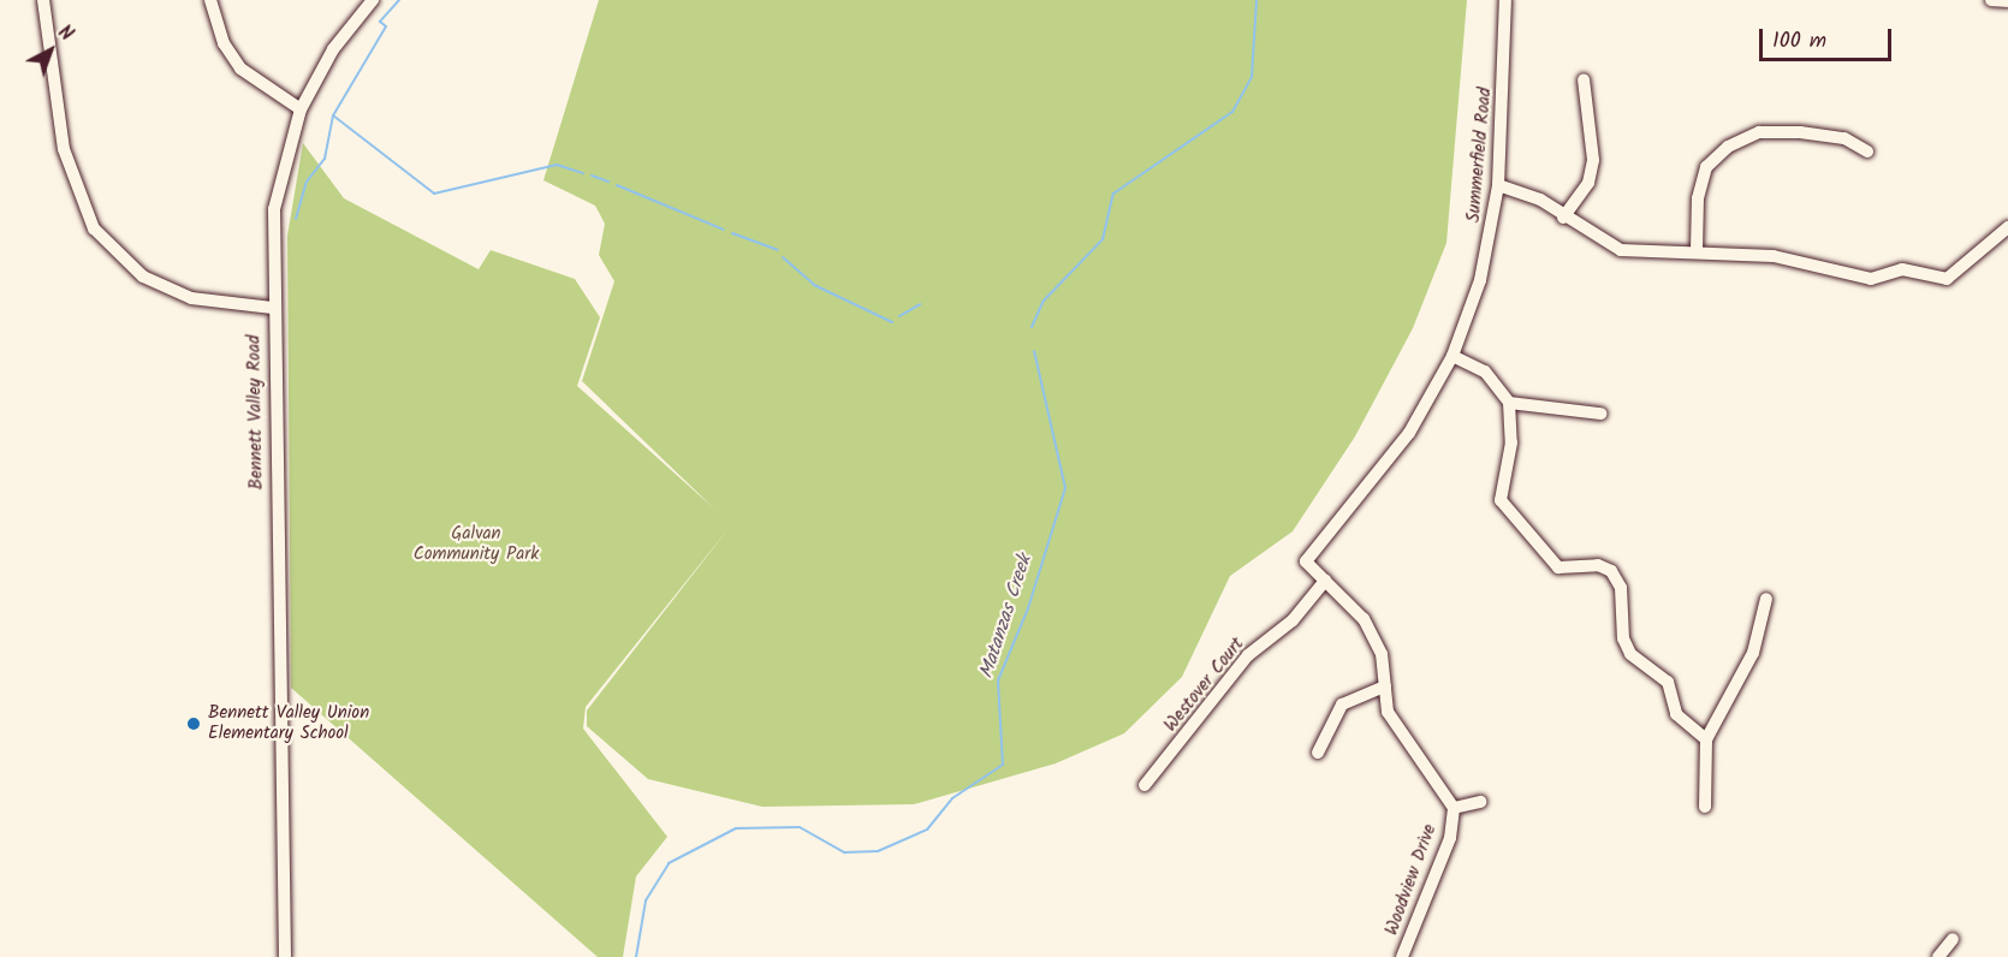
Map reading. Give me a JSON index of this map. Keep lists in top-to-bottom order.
{
  "streets": {
    "street": [
      "Summerfield Road",
      "Bennett Valley Road",
      "Westover Court",
      "Woodview Drive"
    ]
  },
  "crossings": [
    ["Summerfield Road", "Woodview Drive"],
    ["Westover Court", "Woodview Drive"]
  ],
  "water": ["Matanzas Creek"],
  "parks": ["Galvan Community Park"],
  "places": ["Bennett Valley Union Elementary School"],
  "scale_bar": "100 m",
  "north": "top right"
}
